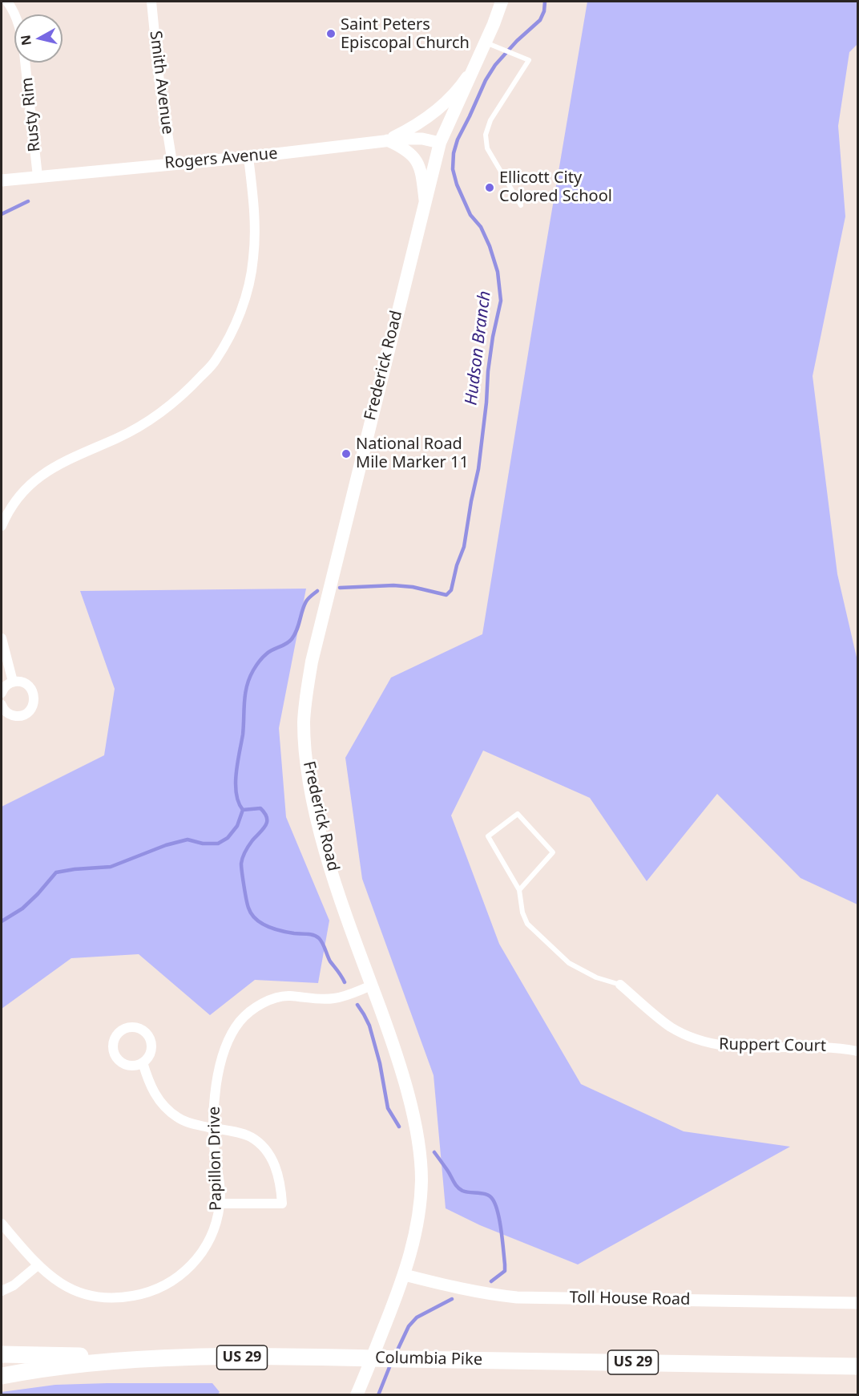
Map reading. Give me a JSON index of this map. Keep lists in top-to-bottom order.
{
  "streets": {
    "highway": ["US 29", "Columbia Pike"],
    "main road": ["Frederick Road"],
    "street": [
      "Smith Avenue",
      "Rusty Rim",
      "Rogers Avenue",
      "Ruppert Court",
      "Papillon Drive",
      "Toll House Road"
    ]
  },
  "crossings": [
    ["Smith Avenue", "Rogers Avenue"],
    ["Rusty Rim", "Rogers Avenue"],
    ["Rogers Avenue", "Frederick Road"],
    ["Frederick Road", "Papillon Drive"],
    ["Frederick Road", "Toll House Road"]
  ],
  "water": ["Hudson Branch"],
  "places": ["Saint Peters Episcopal Church", "Ellicott City Colored School", "National Road Mile Marker 11"],
  "north": "left"
}
